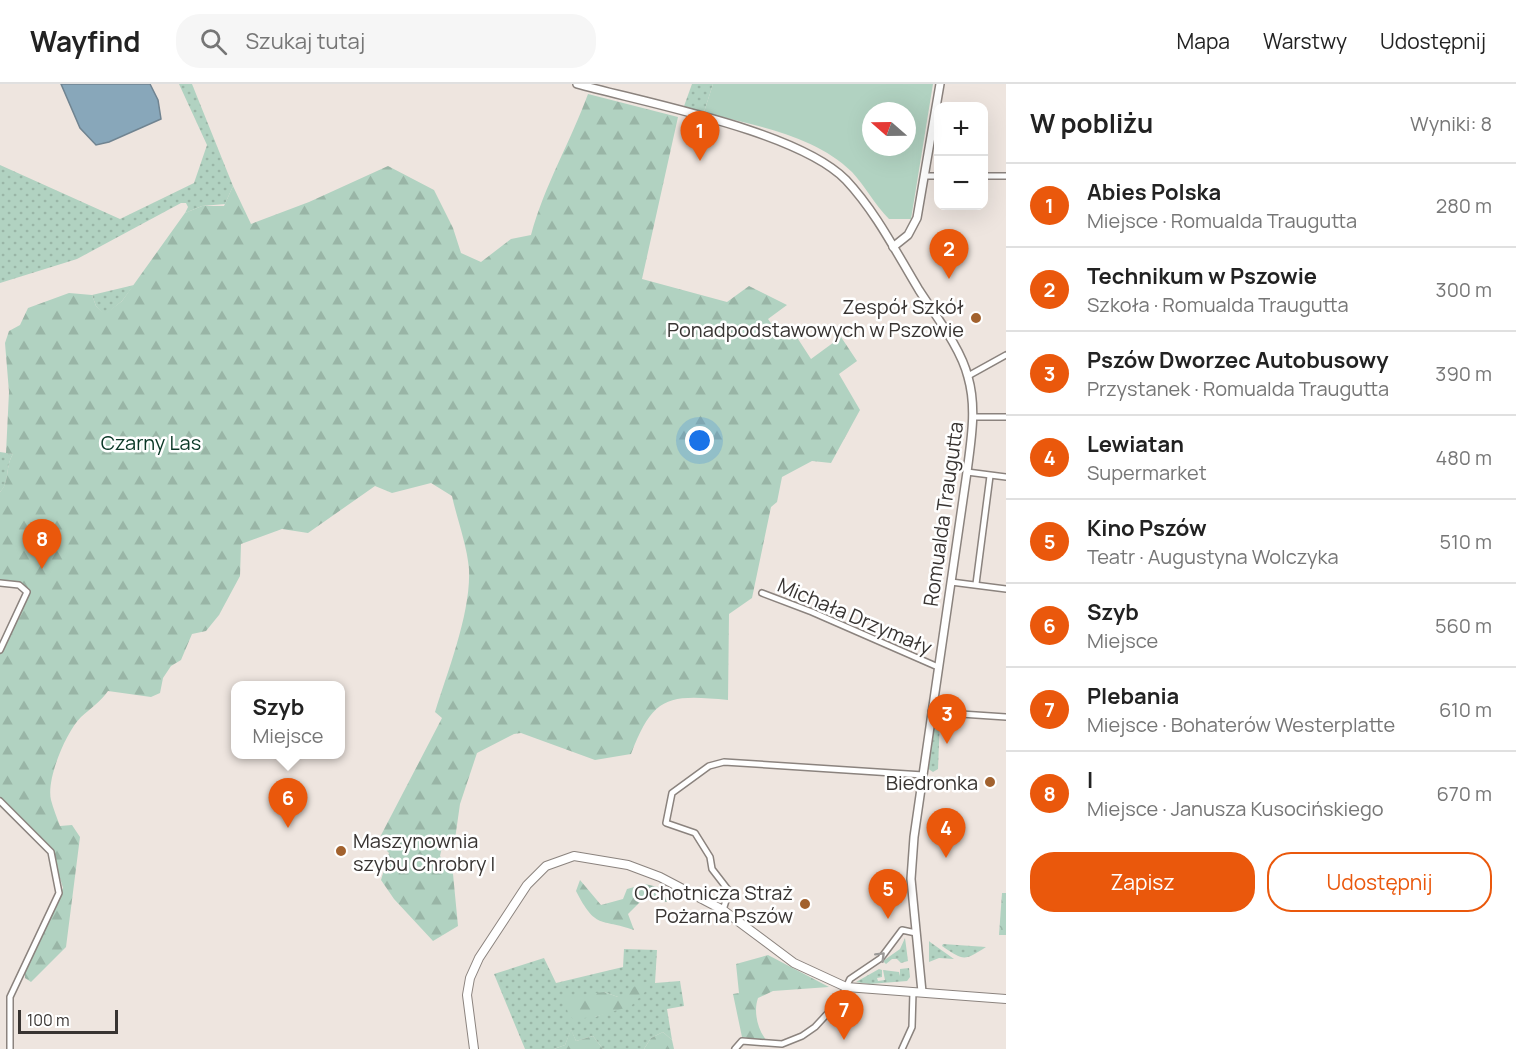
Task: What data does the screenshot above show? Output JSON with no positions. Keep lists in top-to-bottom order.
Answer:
{
  "streets": {
    "street": ["Romualda Traugutta", "Michała Drzymały"]
  },
  "crossings": [
    ["Romualda Traugutta", "Michała Drzymały"]
  ],
  "parks": ["Czarny Las"],
  "places": [
    "Zespół Szkół Ponadpodstawowych w Pszowie",
    "Biedronka",
    "Maszynownia szybu Chrobry I",
    "Ochotnicza Straż Pożarna Pszów"
  ],
  "scale_bar": "100 m",
  "north": "left",
  "page": {
    "header": "Wayfind",
    "search": "Szukaj tutaj",
    "nav": ["Mapa", "Warstwy", "Udostępnij"],
    "heading": ["W pobliżu", "Wyniki: 8"],
    "map_buttons": ["+", "−"],
    "pins": [
      "1",
      "2",
      "8",
      "3",
      "6",
      "4",
      "5",
      "7"
    ],
    "list": [
      {
        "mark": "1",
        "name": "Abies Polska",
        "note": "Miejsce · Romualda Traugutta",
        "value": "280 m"
      },
      {
        "mark": "2",
        "name": "Technikum w Pszowie",
        "note": "Szkoła · Romualda Traugutta",
        "value": "300 m"
      },
      {
        "mark": "3",
        "name": "Pszów Dworzec Autobusowy",
        "note": "Przystanek · Romualda Traugutta",
        "value": "390 m"
      },
      {
        "mark": "4",
        "name": "Lewiatan",
        "note": "Supermarket",
        "value": "480 m"
      },
      {
        "mark": "5",
        "name": "Kino Pszów",
        "note": "Teatr · Augustyna Wolczyka",
        "value": "510 m"
      },
      {
        "mark": "6",
        "name": "Szyb",
        "note": "Miejsce",
        "value": "560 m"
      },
      {
        "mark": "7",
        "name": "Plebania",
        "note": "Miejsce · Bohaterów Westerplatte",
        "value": "610 m"
      },
      {
        "mark": "8",
        "name": "I",
        "note": "Miejsce · Janusza Kusocińskiego",
        "value": "670 m"
      }
    ],
    "popup": ["Szyb", "Miejsce"],
    "buttons": ["Zapisz", "Udostępnij"],
    "scale": "100 m"
  }
}
